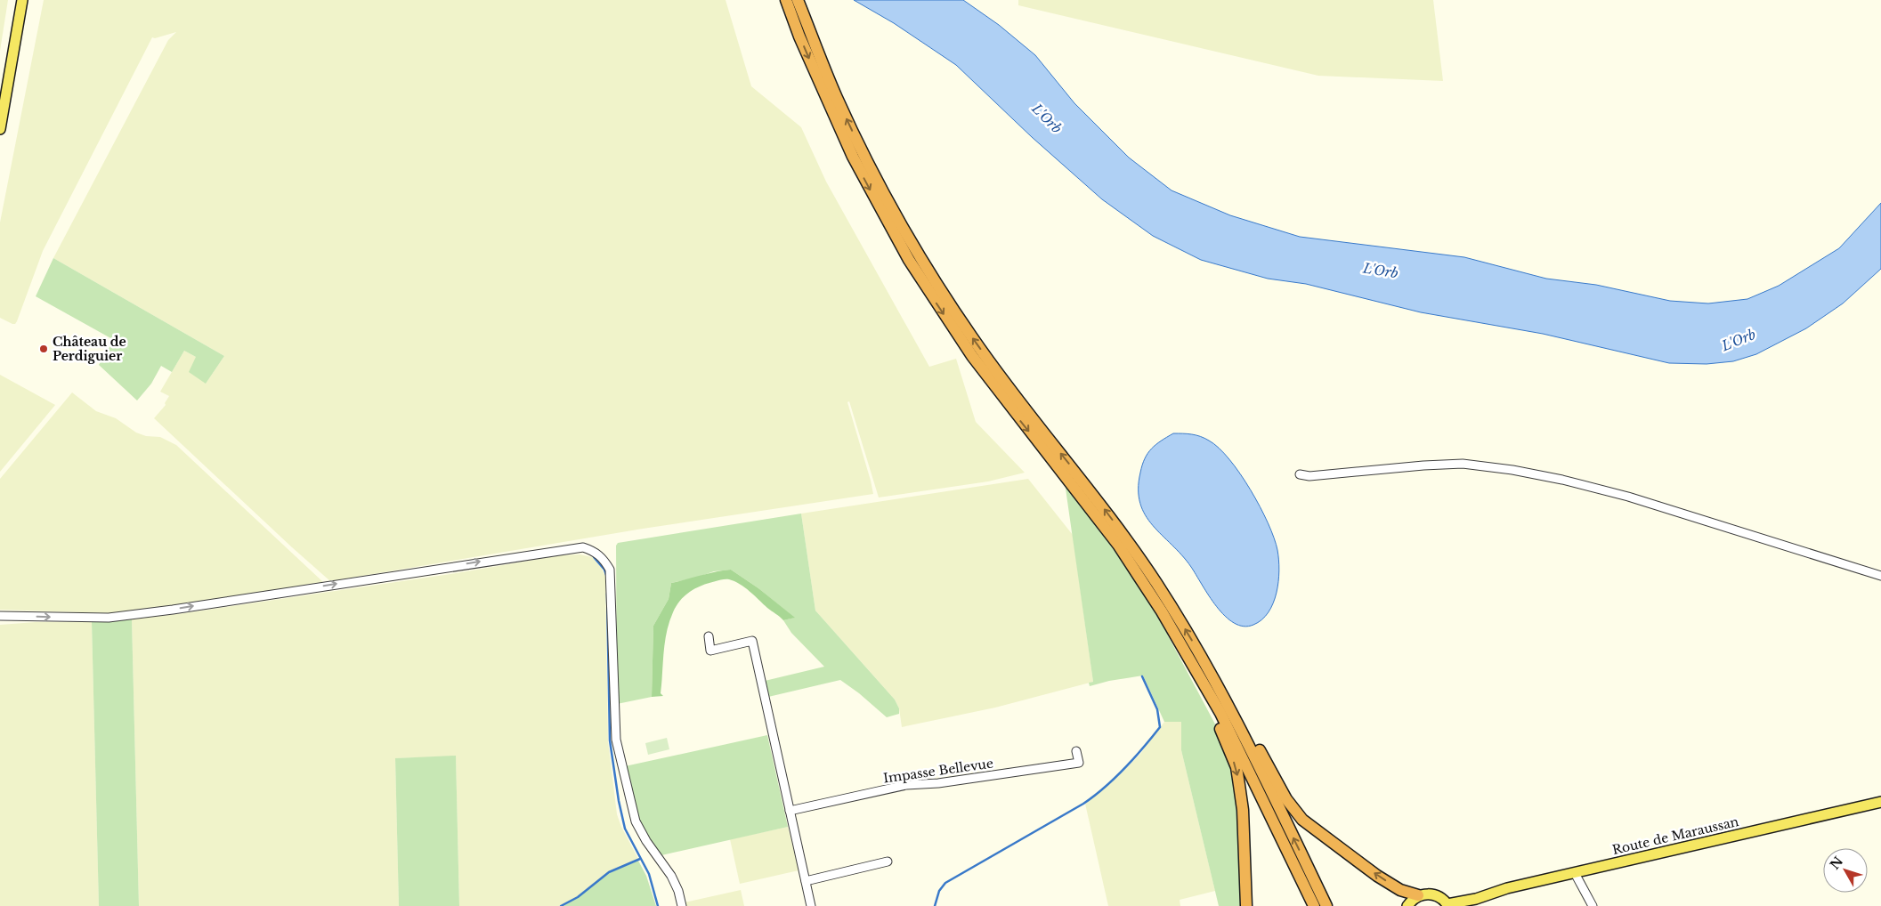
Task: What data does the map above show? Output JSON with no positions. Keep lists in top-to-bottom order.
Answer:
{
  "streets": {
    "main road": ["Route de Maraussan"],
    "street": ["Impasse Bellevue"]
  },
  "water": ["L'Orb"],
  "places": ["Château de Perdiguier"],
  "north": "top left"
}
